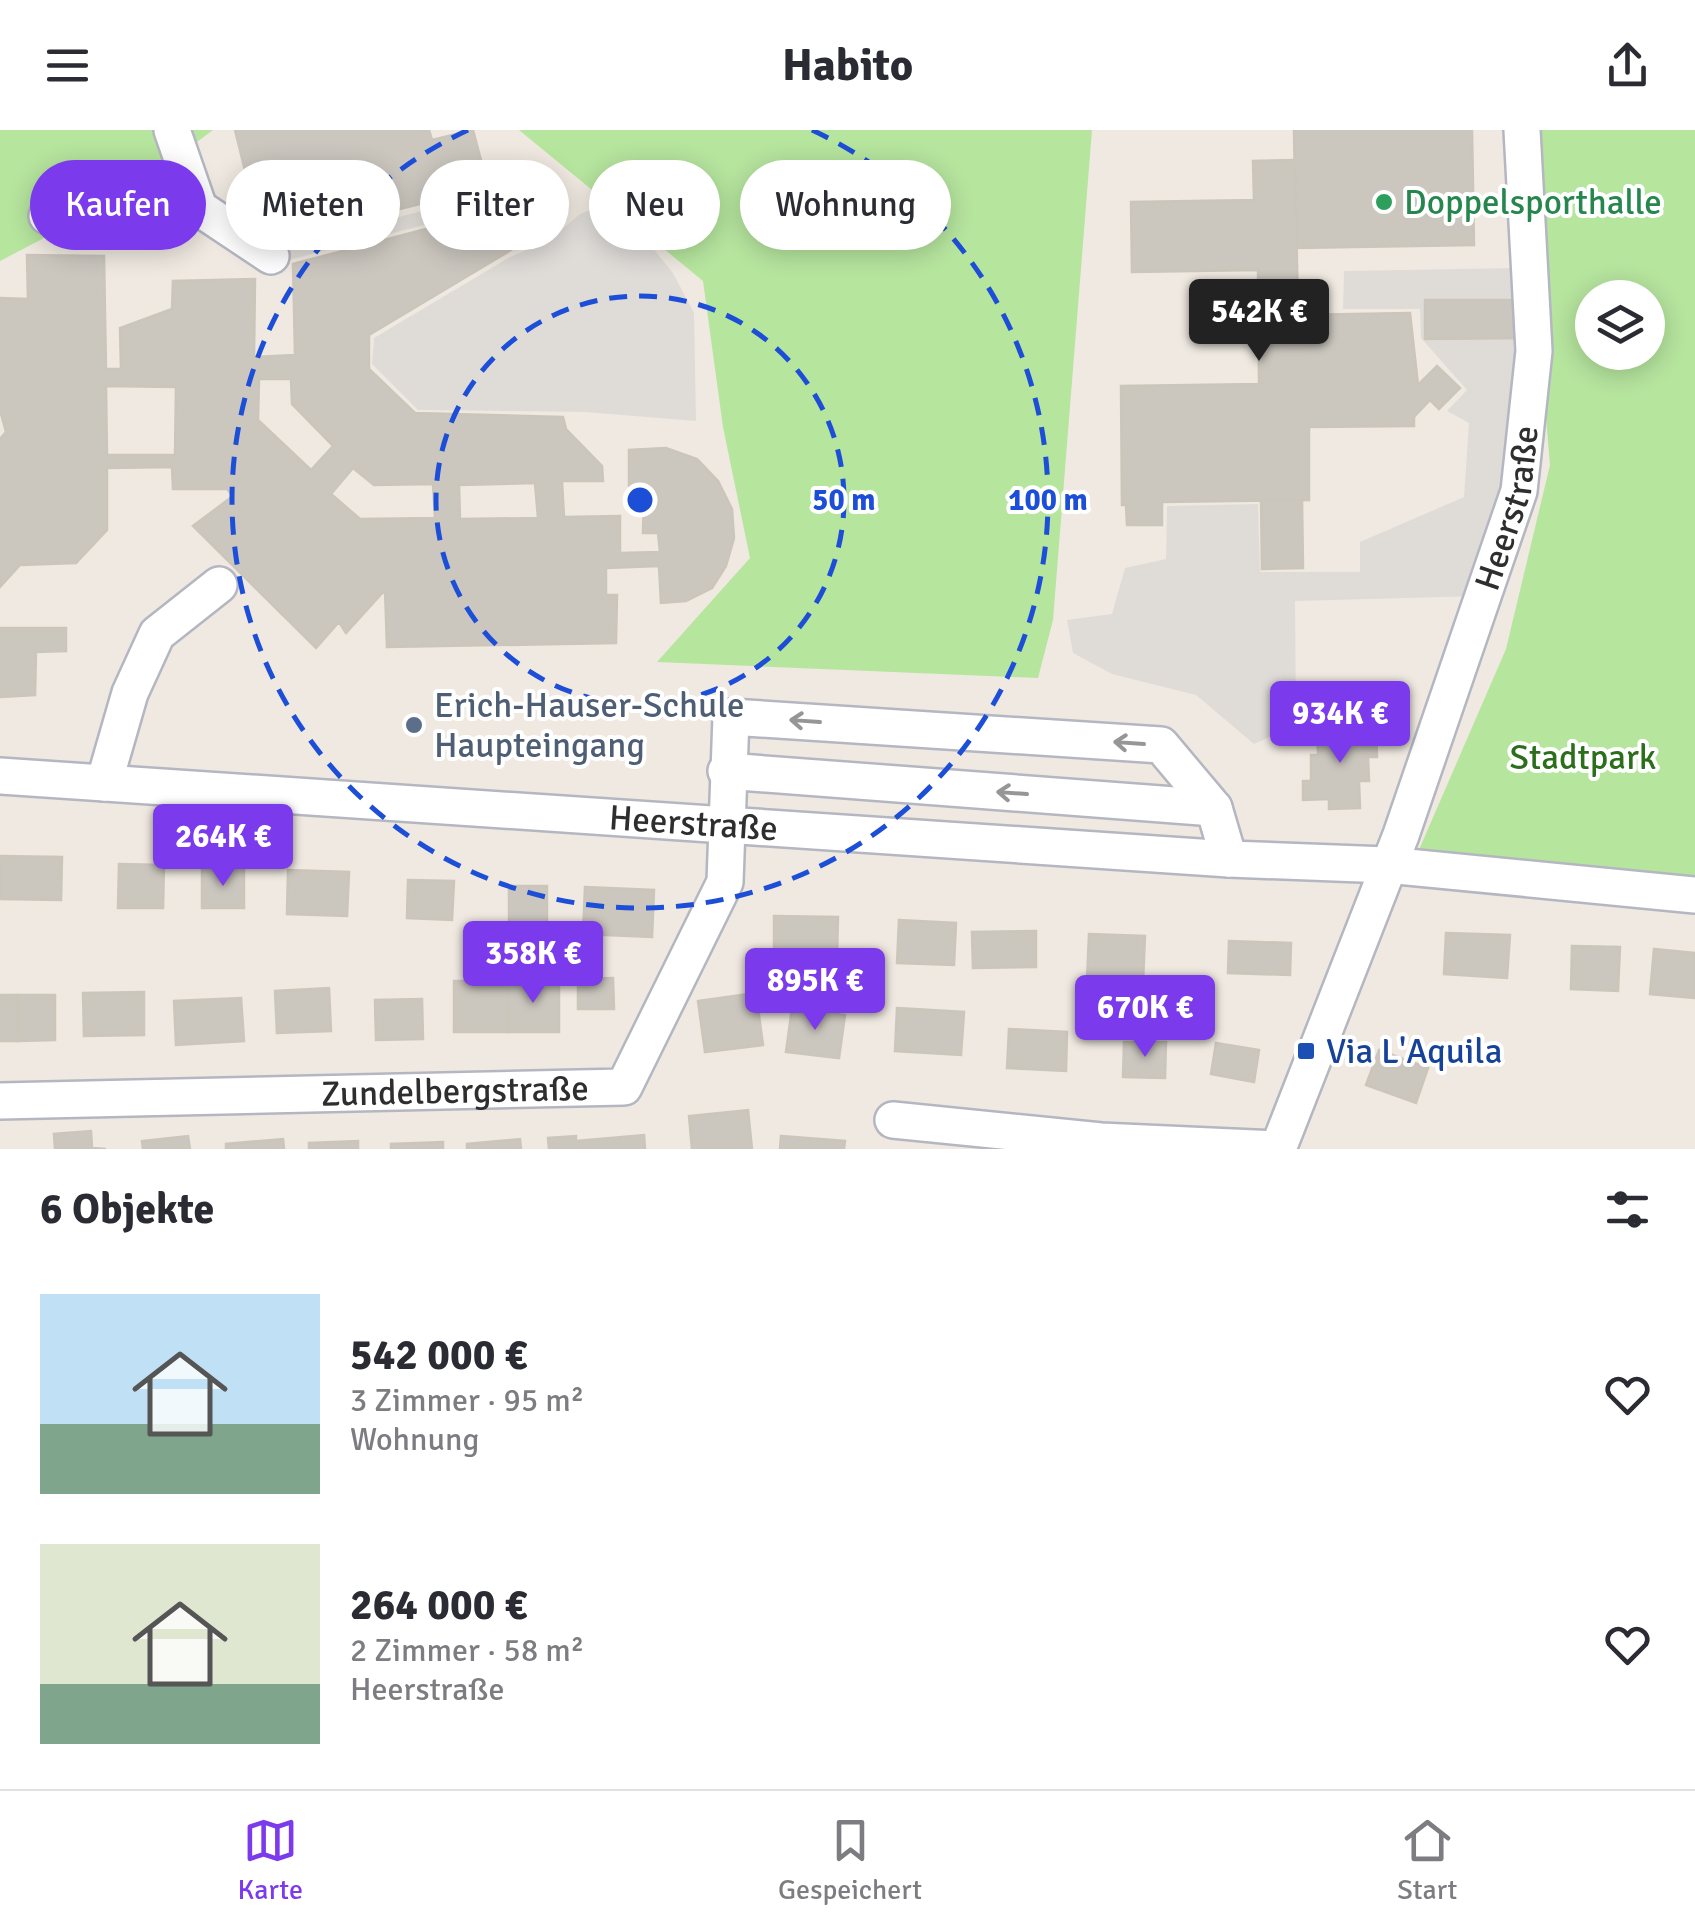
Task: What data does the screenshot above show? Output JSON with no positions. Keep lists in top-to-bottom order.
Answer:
{
  "streets": {
    "street": ["Heerstraße", "Zundelbergstraße"]
  },
  "crossings": [
    ["Heerstraße", "Zundelbergstraße"]
  ],
  "parks": ["Stadtpark"],
  "places": {
    "other": ["Doppelsporthalle", "Erich-Hauser-Schule Haupteingang"],
    "transit": ["Via L'Aquila"]
  },
  "page": {
    "header": "Habito",
    "chip": [
      "Kaufen",
      "Mieten",
      "Filter",
      "Neu",
      "Wohnung"
    ],
    "price": [
      "542K €",
      "934K €",
      "264K €",
      "358K €",
      "895K €",
      "670K €"
    ],
    "heading": "6 Objekte",
    "list": [
      {
        "name": "542 000 €",
        "note": "3 Zimmer · 95 m² · Wohnung"
      },
      {
        "name": "264 000 €",
        "note": "2 Zimmer · 58 m² · Heerstraße"
      }
    ],
    "tabs": ["Karte", "Gespeichert", "Start"]
  },
  "rings": ["50 m", "100 m"]
}
